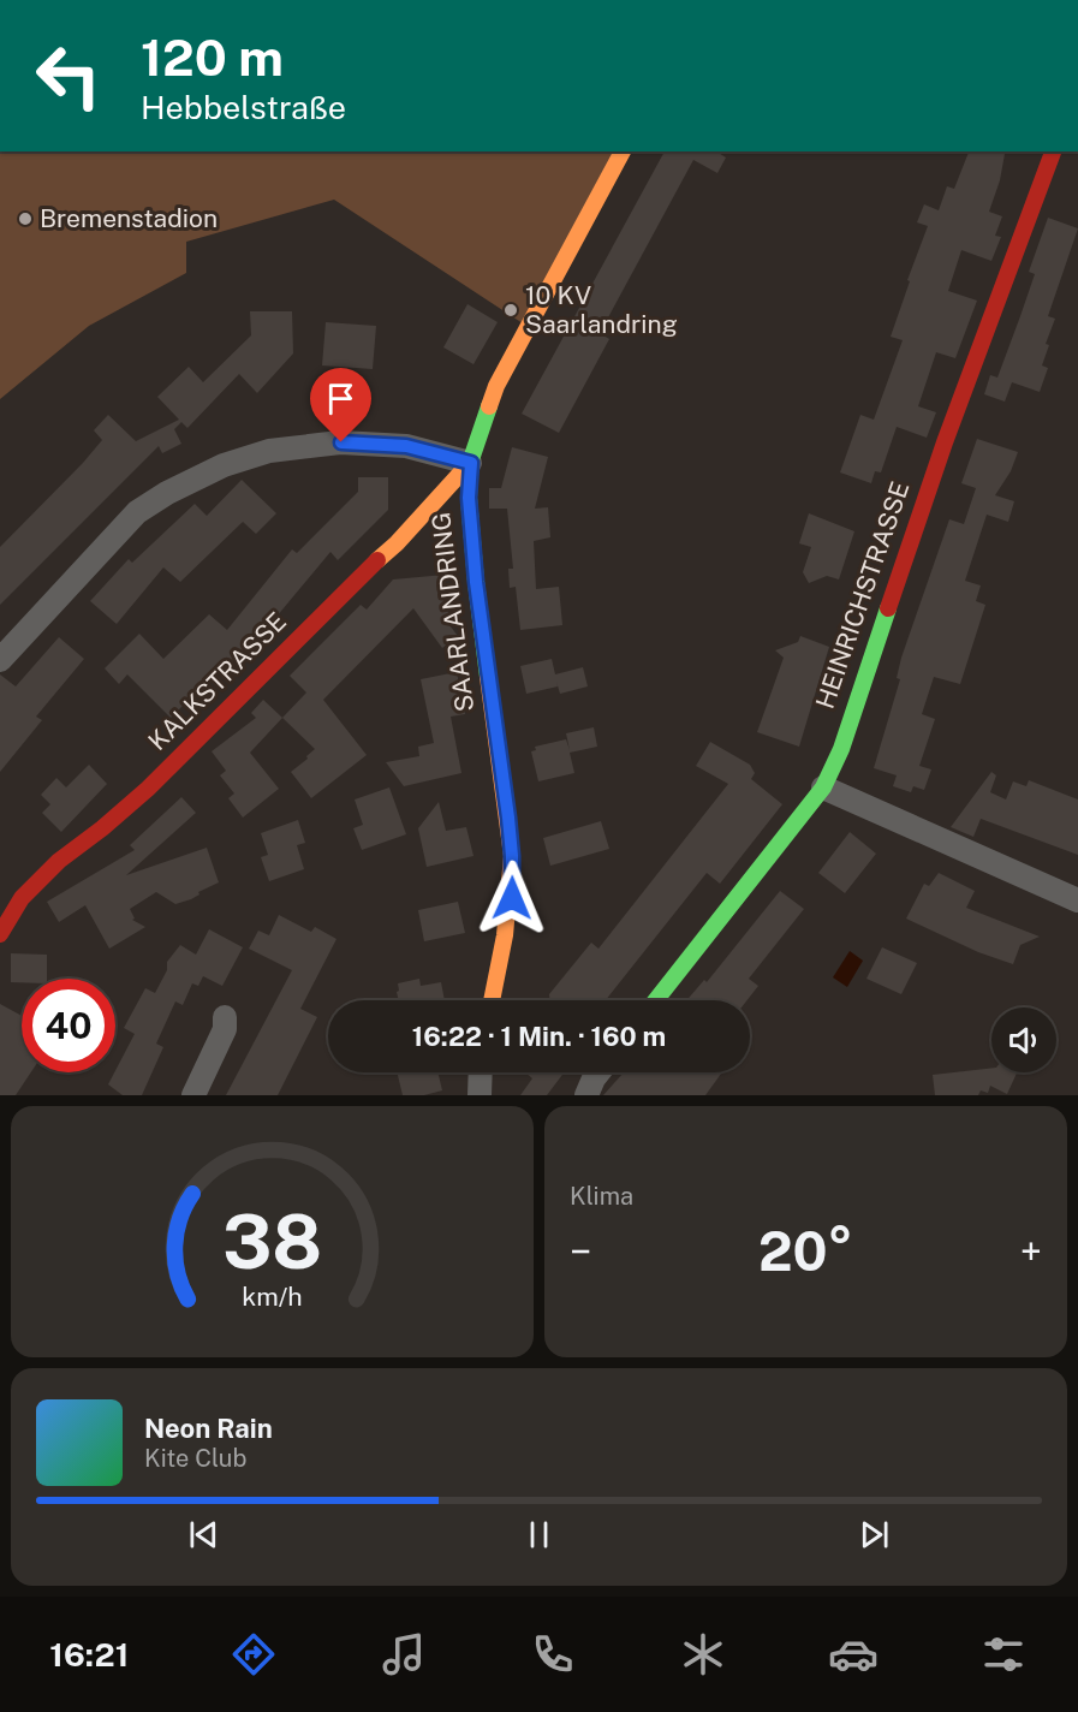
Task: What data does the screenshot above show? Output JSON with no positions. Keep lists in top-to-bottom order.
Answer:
{
  "streets": {
    "street": ["HEINRICHSTRASSE", "SAARLANDRING", "KALKSTRASSE"]
  },
  "crossings": [
    ["SAARLANDRING", "KALKSTRASSE"]
  ],
  "places": ["Bremenstadion", "10 KV Saarlandring"],
  "page": {
    "turn": ["120 m", "Hebbelstraße"],
    "limit": "40",
    "trip": "16:22 · 1 Min. · 160 m",
    "tile": "Klima",
    "heat": ["−", "20°", "+"],
    "song": ["Neon Rain", "Kite Club"],
    "tabs": "16:21",
    "gauge": ["38", "km/h"]
  }
}
